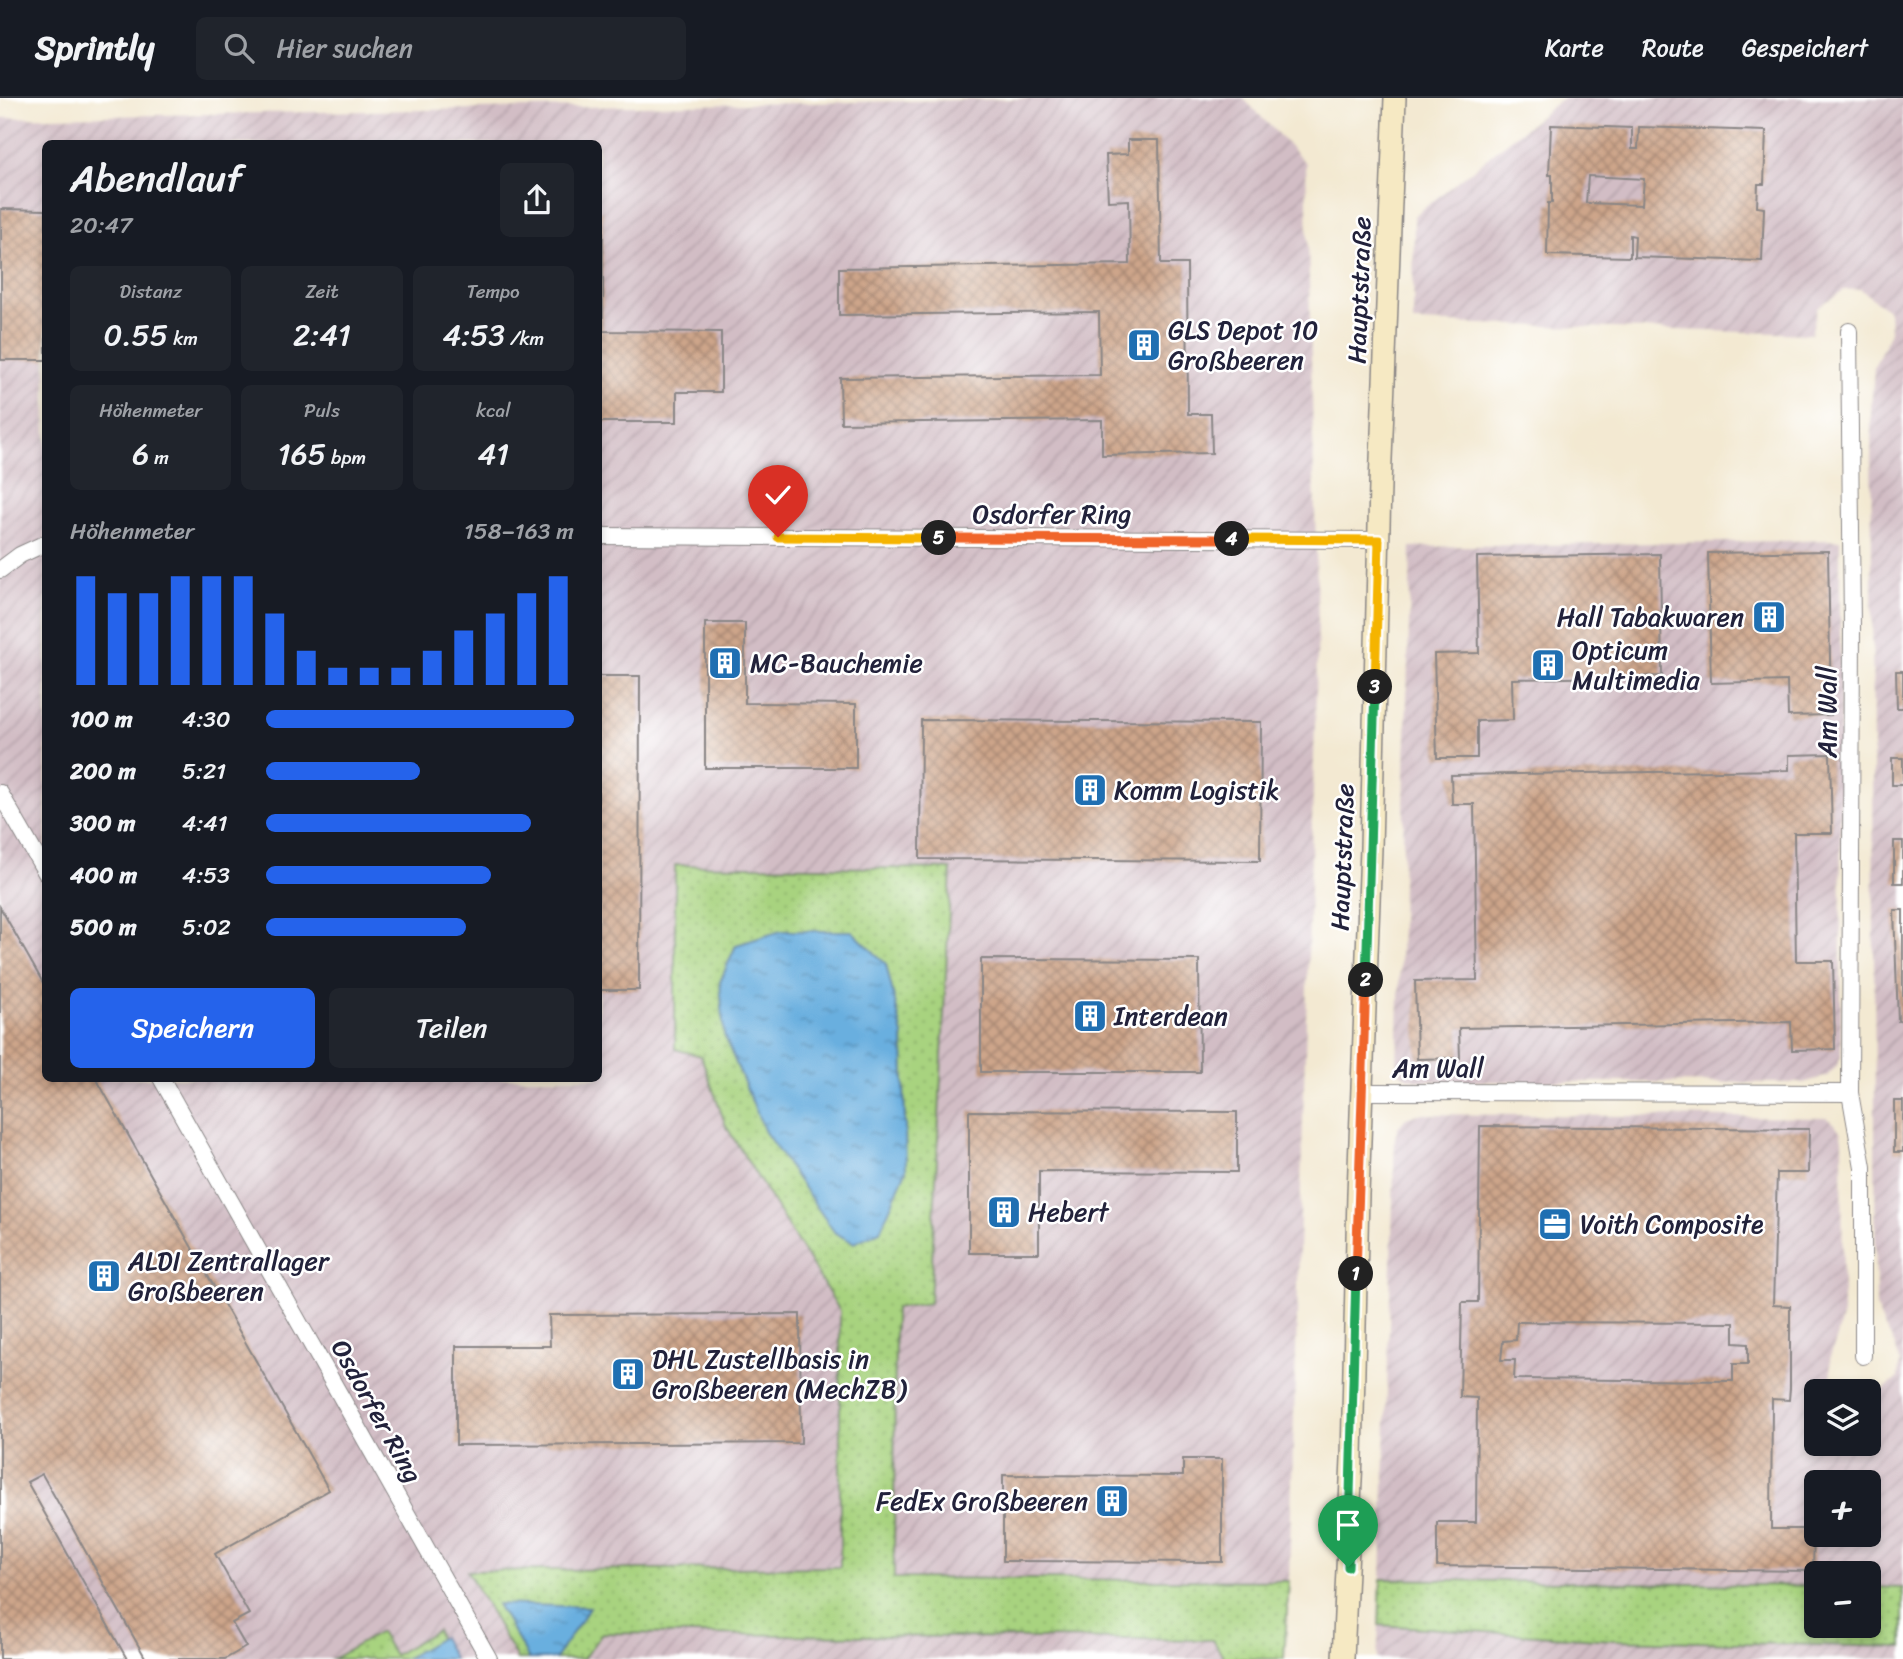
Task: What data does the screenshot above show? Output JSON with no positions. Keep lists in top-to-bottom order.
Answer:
{
  "streets": {
    "street": ["Hauptstraße", "Osdorfer Ring", "Am Wall"]
  },
  "crossings": [
    ["Hauptstraße", "Osdorfer Ring"],
    ["Hauptstraße", "Am Wall"]
  ],
  "places": {
    "building": [
      "GLS Depot 10 Großbeeren",
      "Hall Tabakwaren",
      "MC-Bauchemie",
      "Opticum Multimedia",
      "Komm Logistik",
      "Interdean",
      "Hebert",
      "ALDI Zentrallager Großbeeren",
      "DHL Zustellbasis in Großbeeren (MechZB)",
      "FedEx Großbeeren"
    ],
    "office": ["Voith Composite"]
  },
  "page": {
    "header": "Sprintly",
    "search": "Hier suchen",
    "nav": ["Karte", "Route", "Gespeichert"],
    "heading": ["Abendlauf", "20:47"],
    "stats": [
      ["Distanz", "0.55 km"],
      ["Zeit", "2:41"],
      ["Tempo", "4:53 /km"],
      ["Höhenmeter", "6 m"],
      ["Puls", "165 bpm"],
      ["kcal", "41"]
    ],
    "chart": ["Höhenmeter", "158–163 m"],
    "pins": [
      "5",
      "4",
      "3",
      "2",
      "1"
    ],
    "list": [
      {
        "name": "100 m",
        "note": "4:30"
      },
      {
        "name": "200 m",
        "note": "5:21"
      },
      {
        "name": "300 m",
        "note": "4:41"
      },
      {
        "name": "400 m",
        "note": "4:53"
      },
      {
        "name": "500 m",
        "note": "5:02"
      }
    ],
    "buttons": ["Speichern", "Teilen"],
    "map_buttons": ["+", "−"]
  }
}
